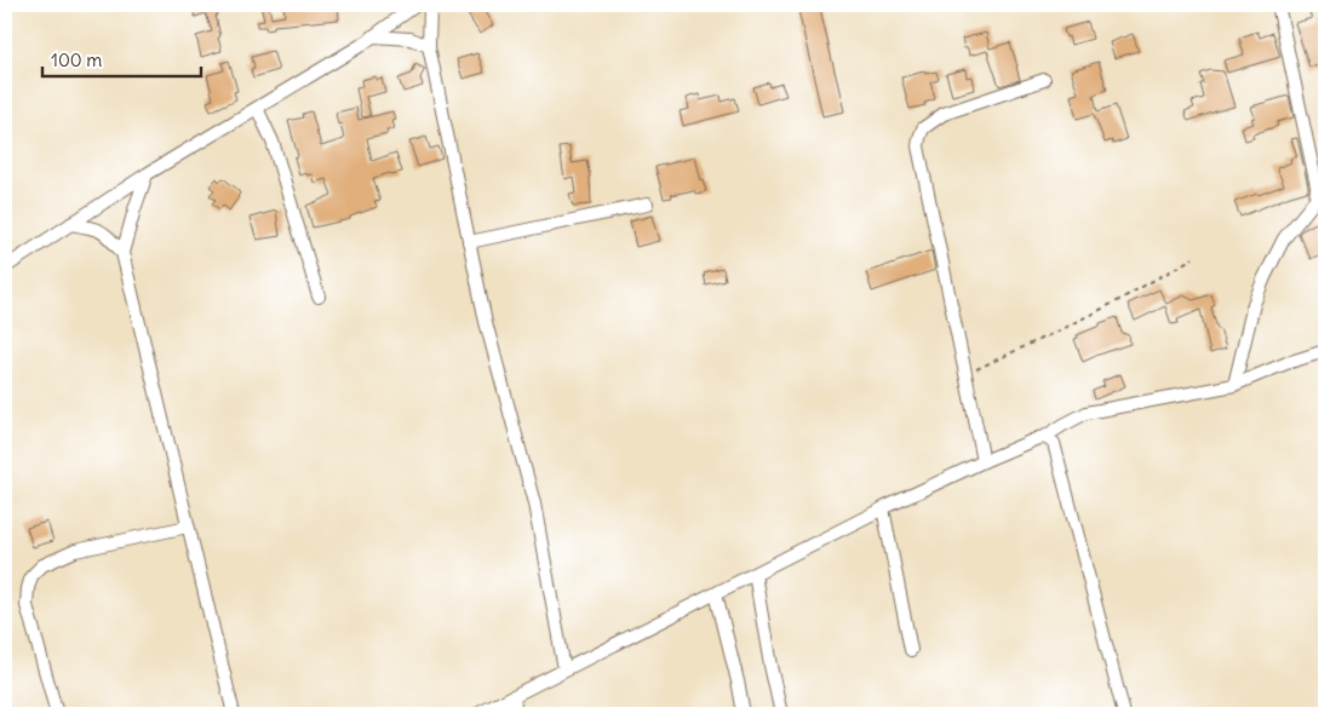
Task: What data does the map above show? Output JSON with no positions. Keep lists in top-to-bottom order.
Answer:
{
  "scale_bar": "100 m"
}
